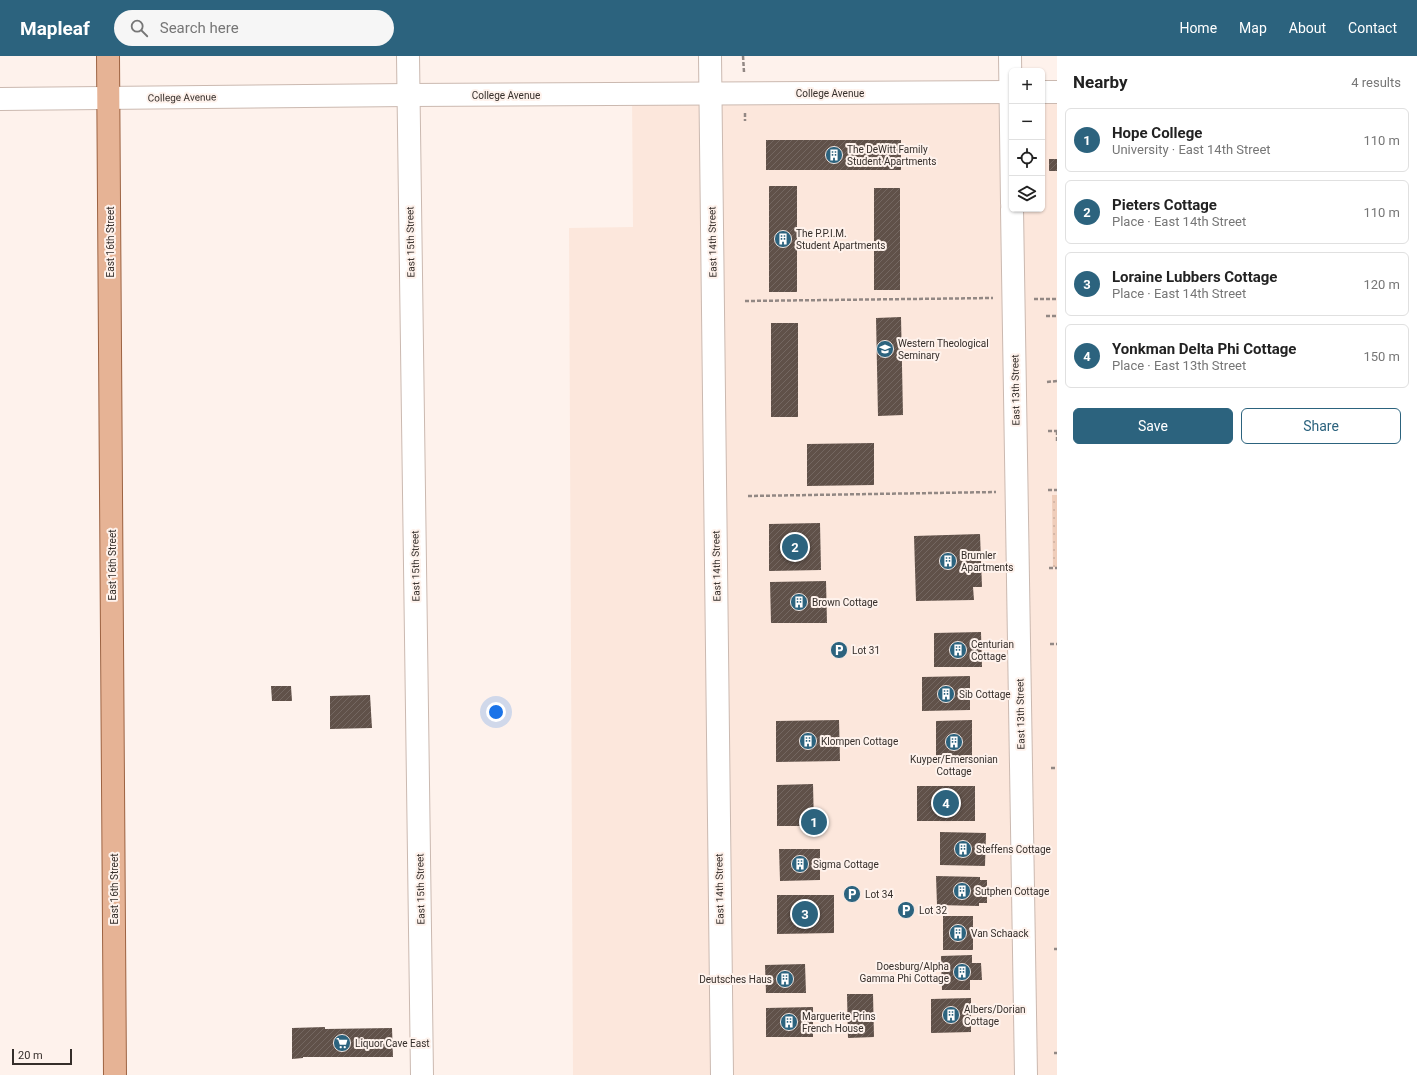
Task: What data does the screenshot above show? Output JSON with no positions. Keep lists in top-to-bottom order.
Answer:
{
  "streets": {
    "main road": ["East 16th Street"],
    "street": [
      "College Avenue",
      "East 15th Street",
      "East 14th Street",
      "East 13th Street"
    ]
  },
  "crossings": [
    ["College Avenue", "East 16th Street"],
    ["College Avenue", "East 15th Street"],
    ["College Avenue", "East 14th Street"]
  ],
  "places": {
    "building": [
      "The DeWitt Family Student Apartments",
      "The P.P.I.M. Student Apartments",
      "Brumler Apartments",
      "Brown Cottage",
      "Centurian Cottage",
      "Sib Cottage",
      "Klompen Cottage",
      "Kuyper/Emersonian Cottage",
      "Steffens Cottage",
      "Sigma Cottage",
      "Sutphen Cottage",
      "Van Schaack",
      "Doesburg/Alpha Gamma Phi Cottage",
      "Deutsches Haus",
      "Albers/Dorian Cottage",
      "Marguerite Prins French House"
    ],
    "school or university": ["Western Theological Seminary"],
    "parking": ["Lot 31", "Lot 34", "Lot 32"],
    "supermarket": ["Liquor Cave East"]
  },
  "scale_bar": "20 m",
  "page": {
    "header": "Mapleaf",
    "search": "Search here",
    "nav": [
      "Home",
      "Map",
      "About",
      "Contact"
    ],
    "heading": ["Nearby", "4 results"],
    "map_buttons": ["+", "−"],
    "list": [
      {
        "mark": "1",
        "name": "Hope College",
        "note": "University · East 14th Street",
        "value": "110 m"
      },
      {
        "mark": "2",
        "name": "Pieters Cottage",
        "note": "Place · East 14th Street",
        "value": "110 m"
      },
      {
        "mark": "3",
        "name": "Loraine Lubbers Cottage",
        "note": "Place · East 14th Street",
        "value": "120 m"
      },
      {
        "mark": "4",
        "name": "Yonkman Delta Phi Cottage",
        "note": "Place · East 13th Street",
        "value": "150 m"
      }
    ],
    "buttons": ["Save", "Share"],
    "pins": [
      "2",
      "4",
      "1",
      "3"
    ],
    "scale": "20 m"
  }
}
